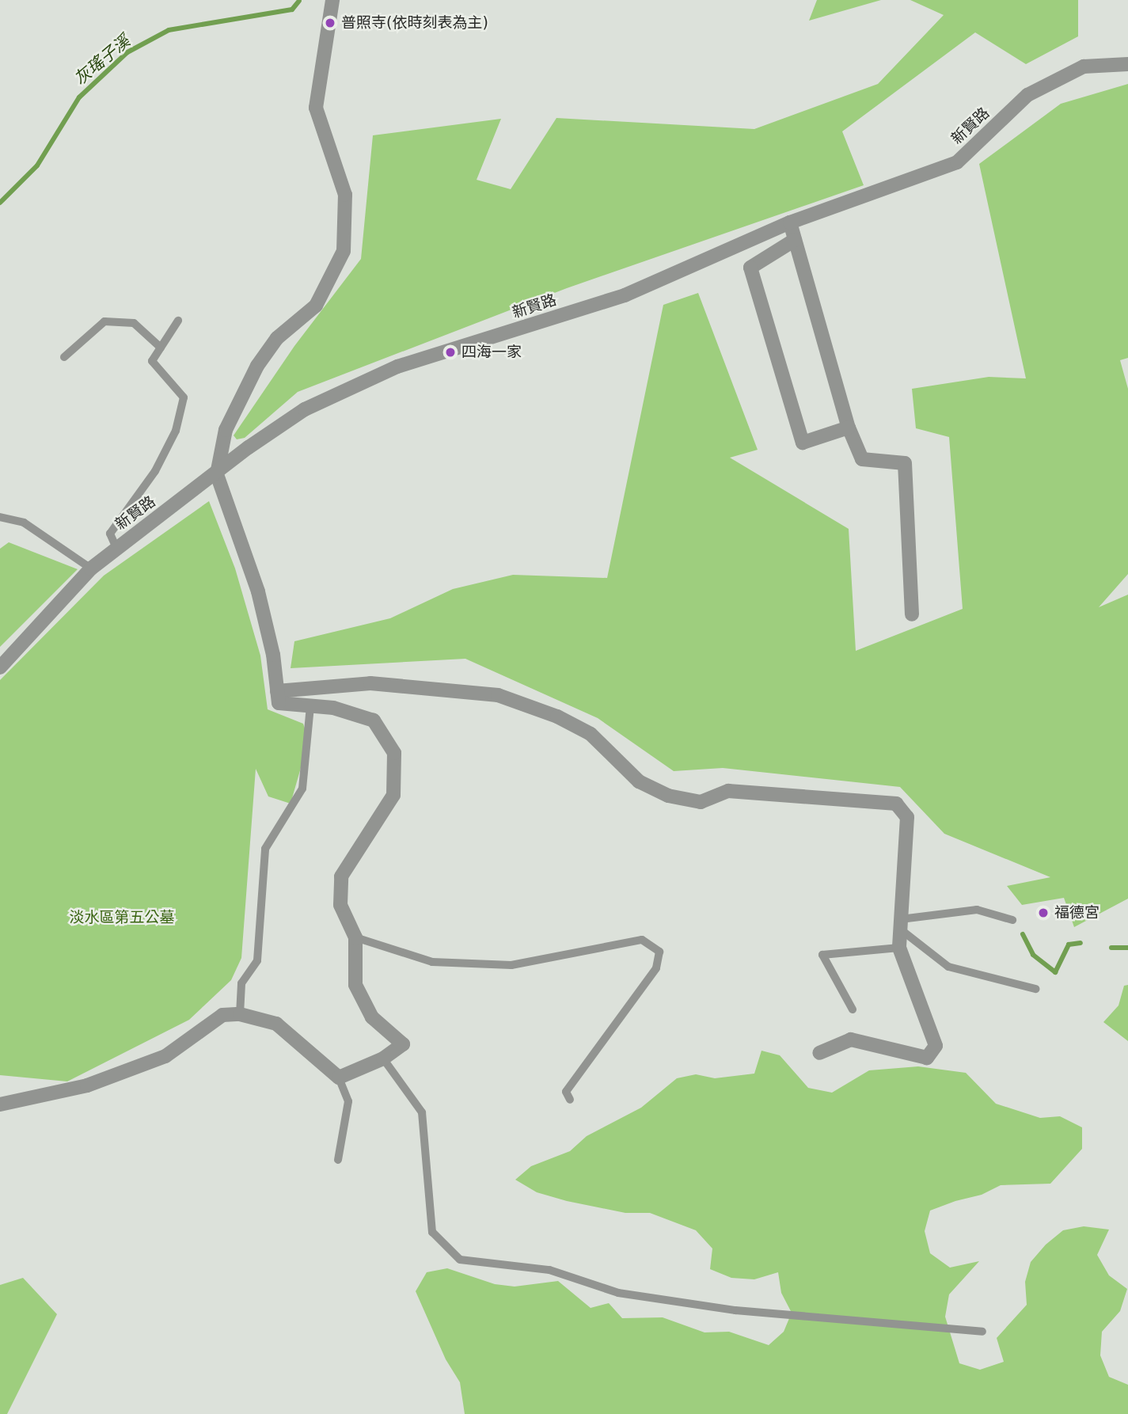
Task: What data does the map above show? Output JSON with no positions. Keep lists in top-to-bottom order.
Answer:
{
  "streets": {
    "street": ["新賢路"]
  },
  "water": ["灰瑤子溪"],
  "parks": ["淡水區第五公墓"],
  "places": ["普照寺(依時刻表為主)", "四海一家", "福德宮"]
}
